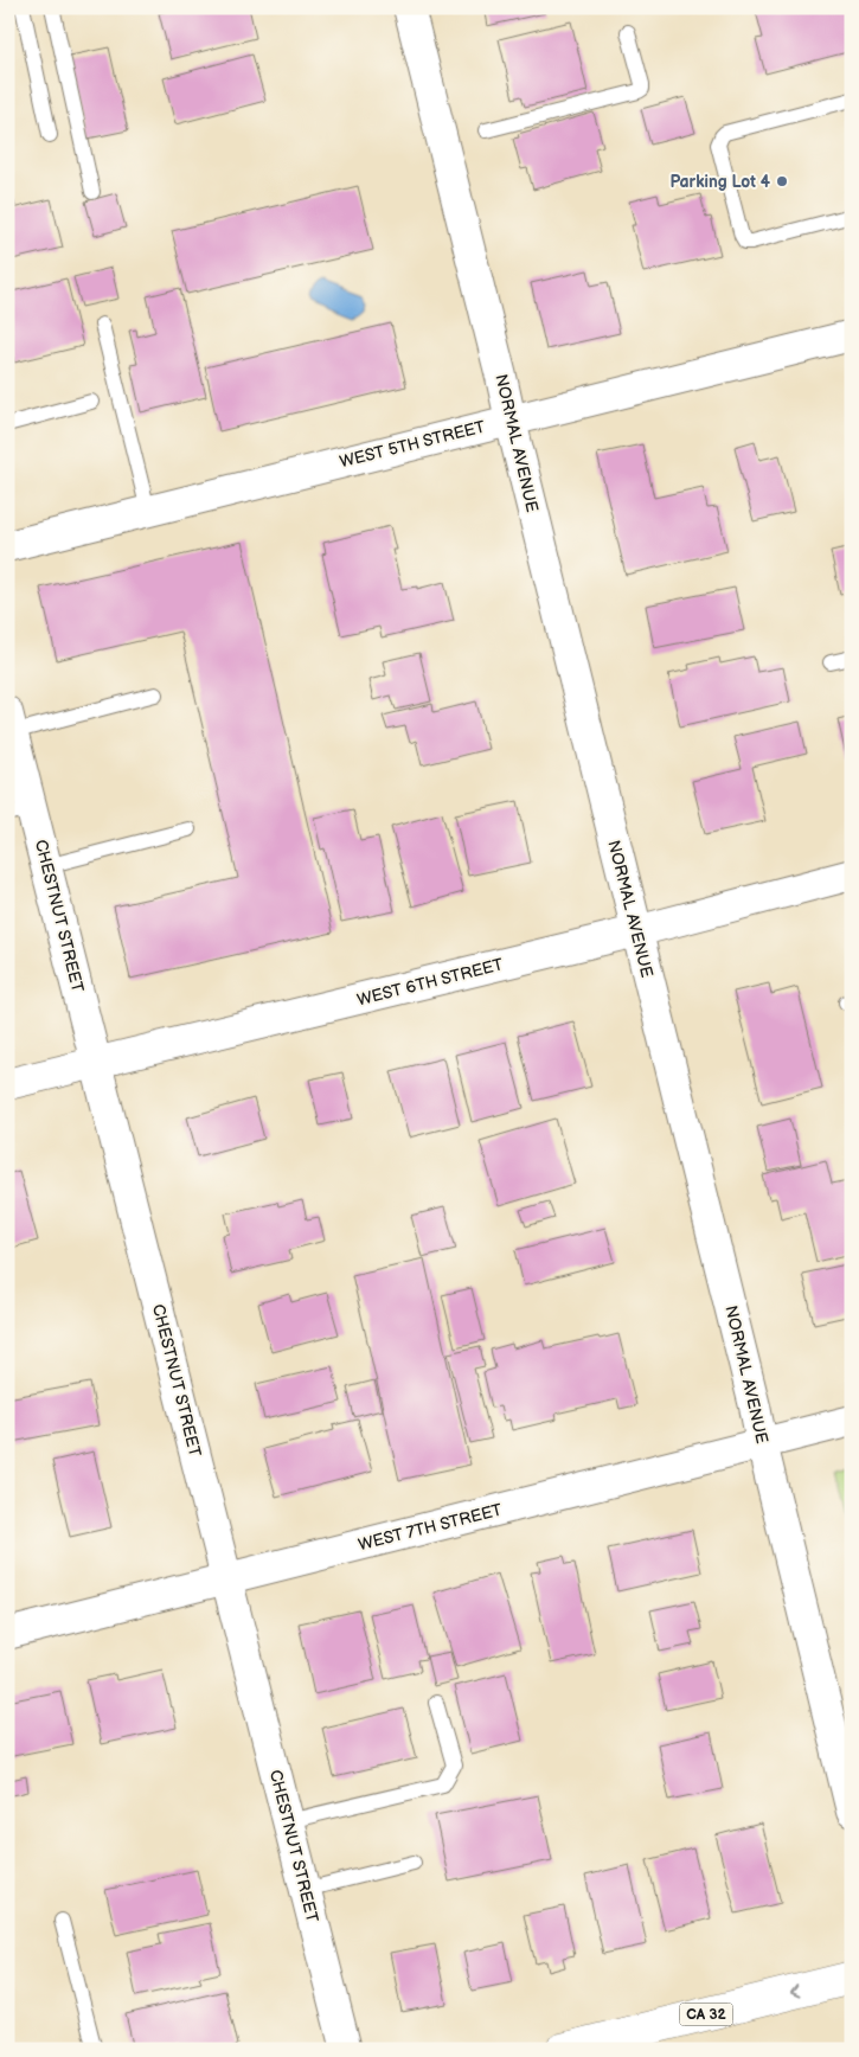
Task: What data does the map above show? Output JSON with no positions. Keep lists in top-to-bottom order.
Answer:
{
  "streets": {
    "main road": ["CA 32"],
    "street": [
      "NORMAL AVENUE",
      "WEST 5TH STREET",
      "CHESTNUT STREET",
      "WEST 6TH STREET",
      "WEST 7TH STREET"
    ]
  },
  "crossings": [
    ["NORMAL AVENUE", "WEST 5TH STREET"],
    ["NORMAL AVENUE", "WEST 6TH STREET"],
    ["NORMAL AVENUE", "WEST 7TH STREET"],
    ["CHESTNUT STREET", "WEST 6TH STREET"],
    ["CHESTNUT STREET", "WEST 7TH STREET"]
  ],
  "places": ["Parking Lot 4"]
}
